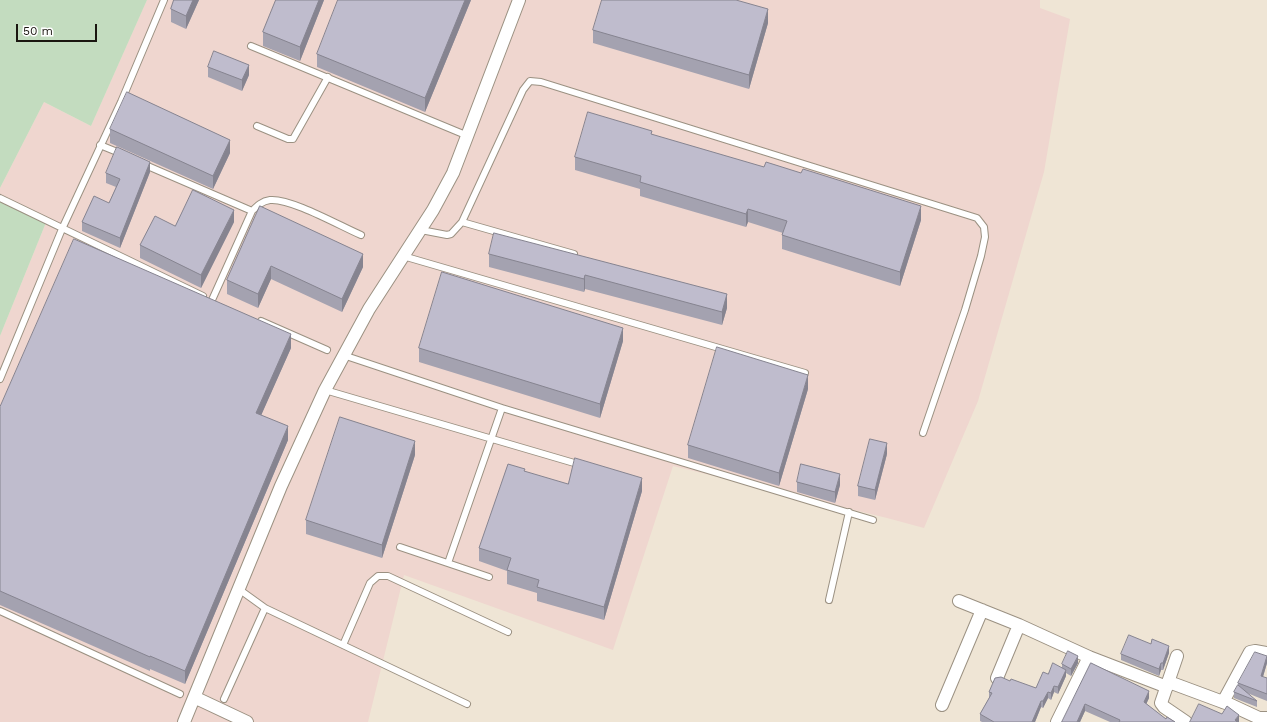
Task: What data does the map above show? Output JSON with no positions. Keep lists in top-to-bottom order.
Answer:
{
  "scale_bar": "50 m"
}
